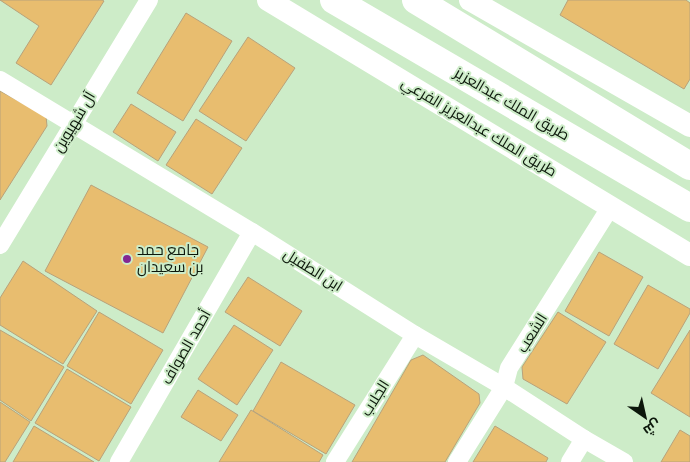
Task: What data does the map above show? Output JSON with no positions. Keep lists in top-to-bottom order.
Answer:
{
  "streets": {
    "main road": ["طريق الملك عبدالعزيز"],
    "street": [
      "آل شهيوين",
      "طريق الملك عبدالعزيز الفرعي",
      "ابن الطفيل",
      "الشعب",
      "أحمد الصواف",
      "الجلاب"
    ]
  },
  "crossings": [
    ["آل شهيوين", "ابن الطفيل"],
    ["طريق الملك عبدالعزيز الفرعي", "الشعب"],
    ["ابن الطفيل", "الشعب"],
    ["ابن الطفيل", "أحمد الصواف"],
    ["ابن الطفيل", "الجلاب"]
  ],
  "places": ["جامع حمد بن سعيدان"],
  "north": "bottom right"
}
